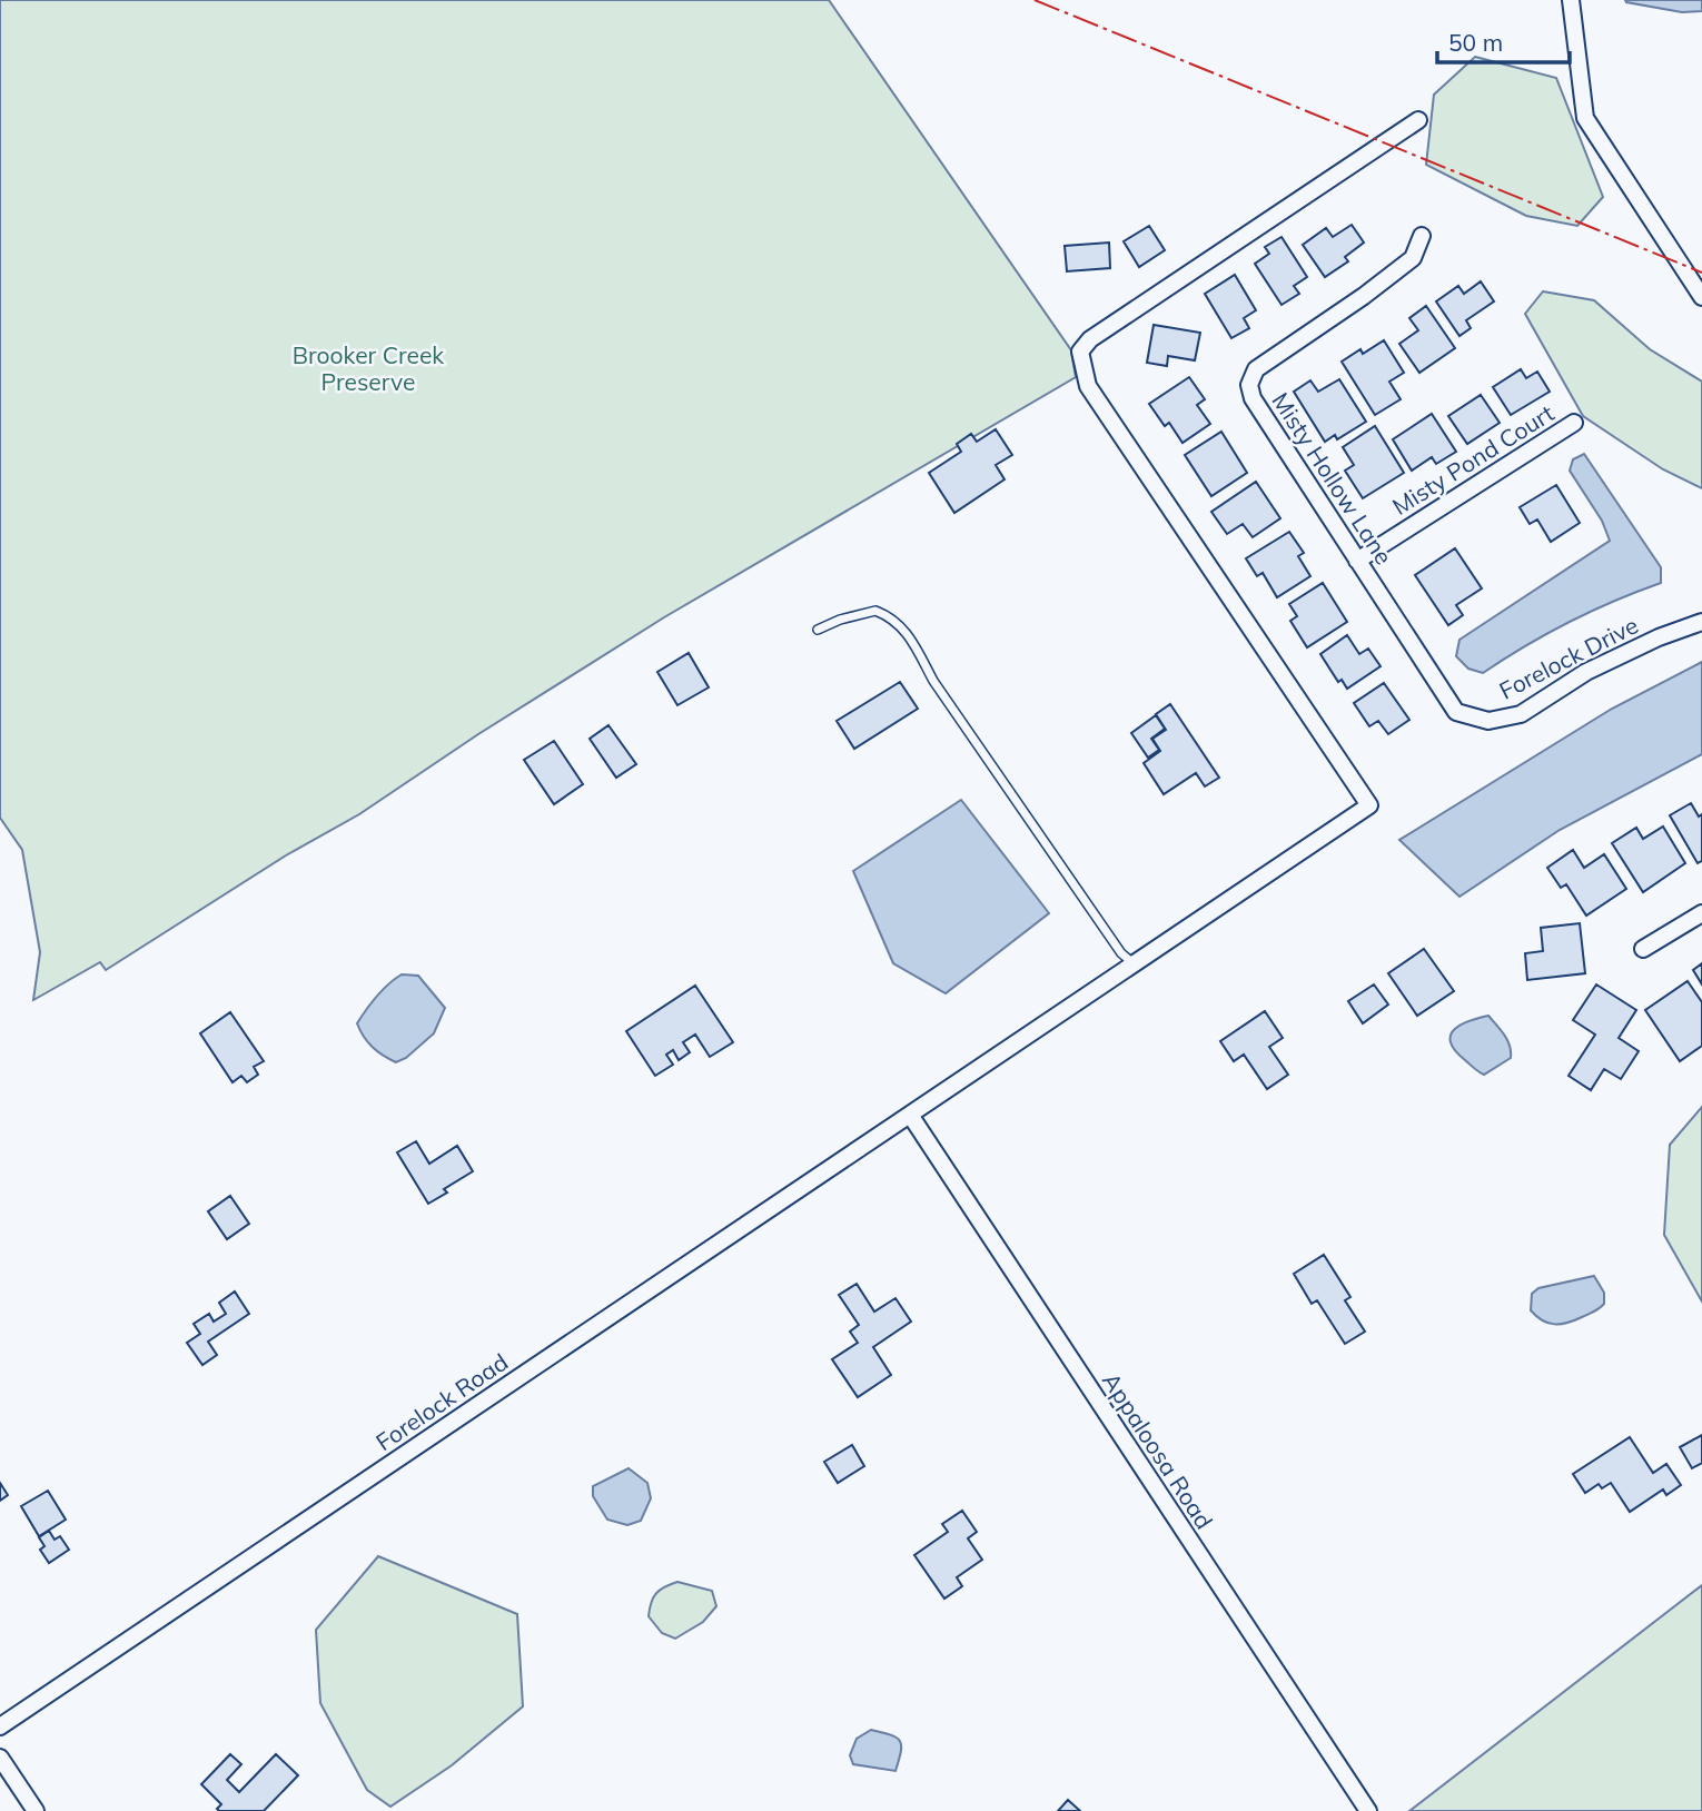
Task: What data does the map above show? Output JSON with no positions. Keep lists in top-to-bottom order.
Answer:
{
  "streets": {
    "street": [
      "Misty Pond Court",
      "Misty Hollow Lane",
      "Forelock Drive",
      "Forelock Road",
      "Appaloosa Road"
    ]
  },
  "crossings": [
    ["Misty Pond Court", "Misty Hollow Lane"],
    ["Misty Hollow Lane", "Forelock Drive"],
    ["Forelock Road", "Appaloosa Road"]
  ],
  "parks": ["Brooker Creek Preserve"],
  "scale_bar": "50 m"
}
